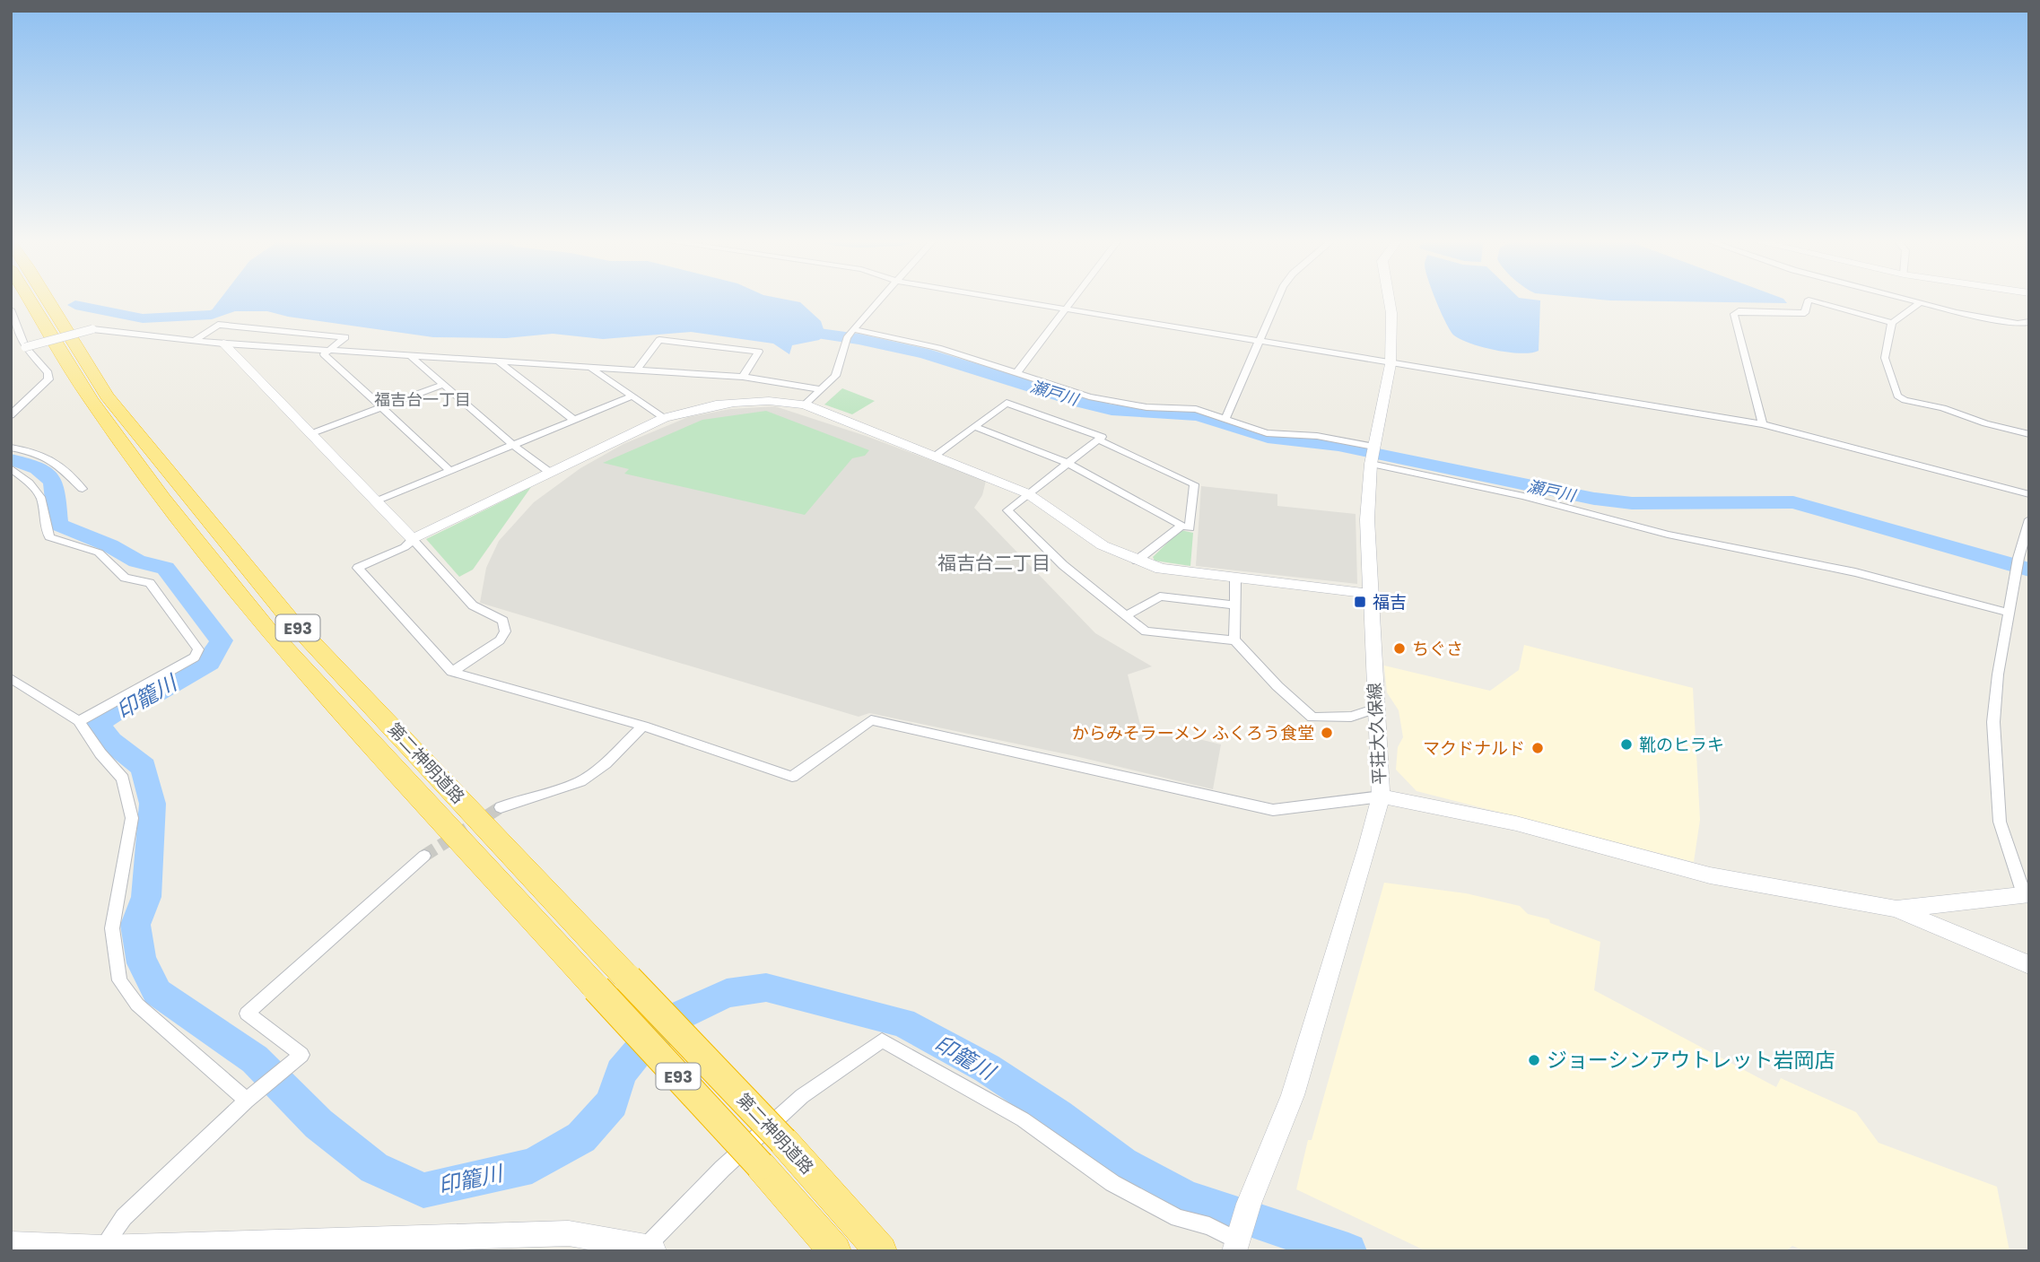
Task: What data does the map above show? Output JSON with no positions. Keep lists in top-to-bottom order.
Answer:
{
  "streets": {
    "highway": ["E93", "第二神明道路"],
    "street": ["平荘大久保線"]
  },
  "districts": ["福吉台一丁目", "福吉台二丁目"],
  "water": ["瀬戸川", "印籠川"],
  "places": {
    "transit": ["福吉"],
    "other": [
      "ちぐさ",
      "からみそラーメン ふくろう食堂",
      "靴のヒラキ",
      "マクドナルド",
      "ジョーシンアウトレット岩岡店"
    ]
  }
}
